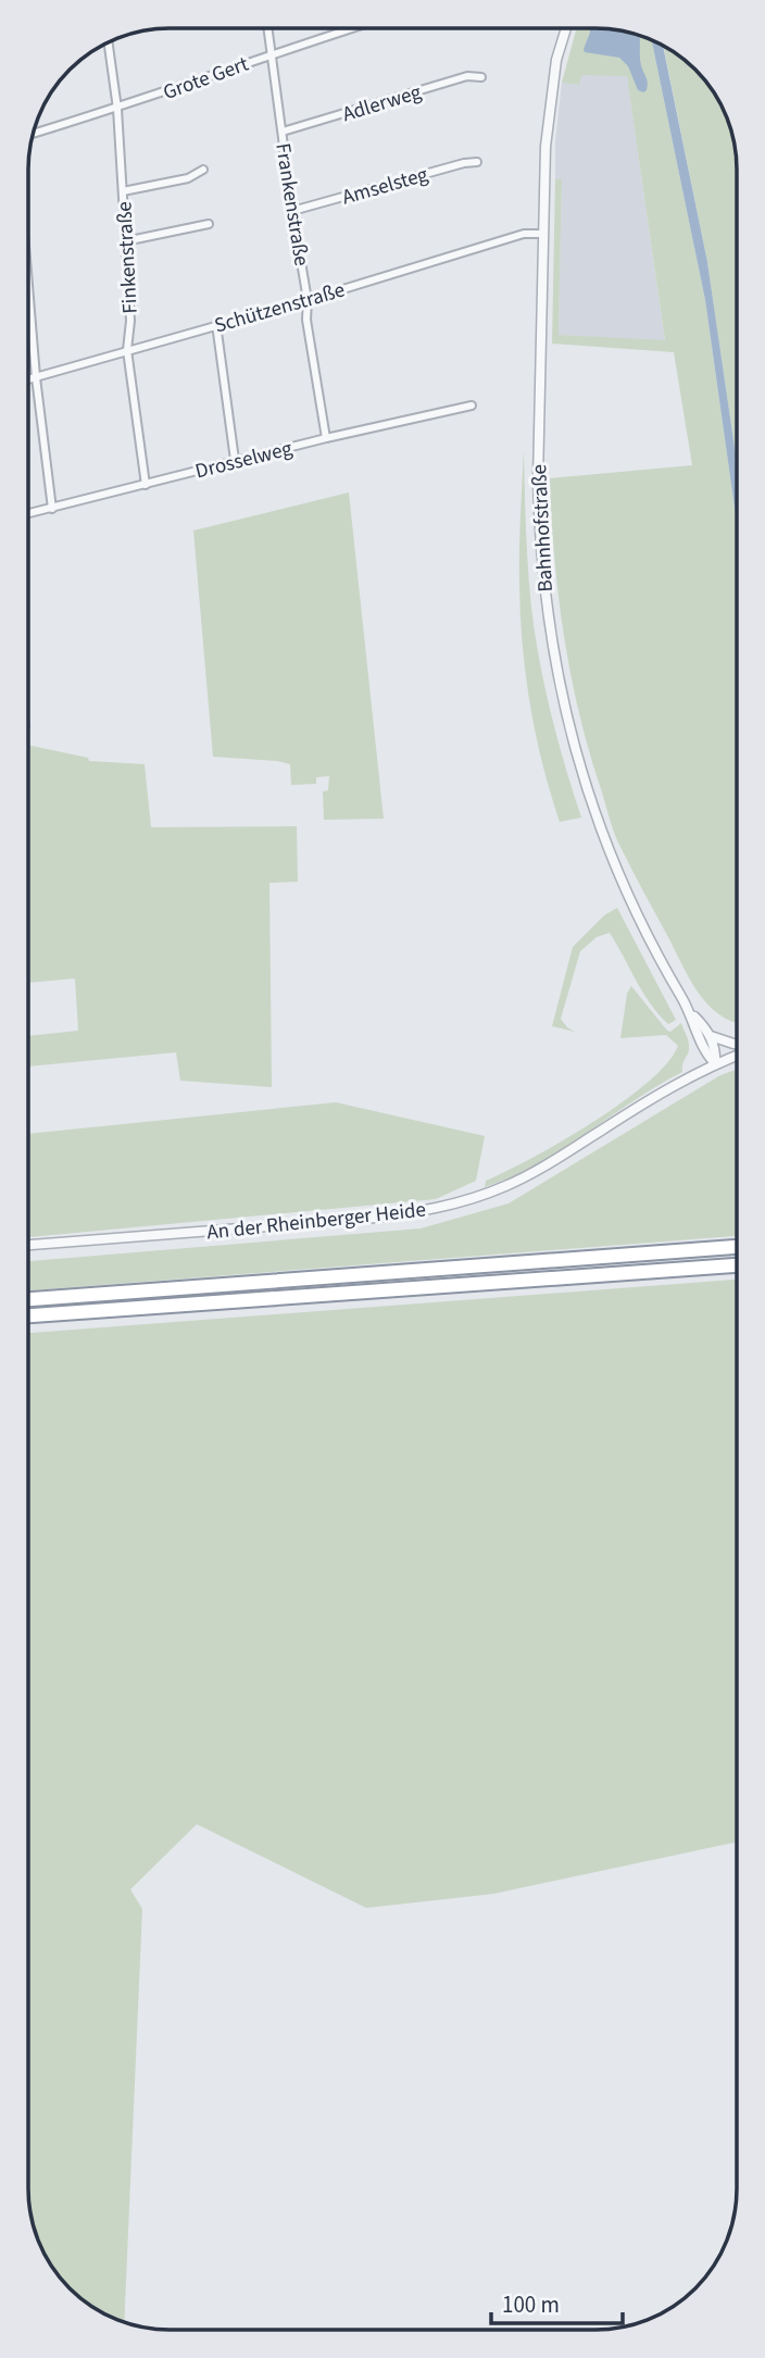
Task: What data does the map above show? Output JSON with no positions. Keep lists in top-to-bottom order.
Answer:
{
  "streets": {
    "street": [
      "Grote Gert",
      "Adlerweg",
      "Amselsteg",
      "Frankenstraße",
      "Finkenstraße",
      "Schützenstraße",
      "Drosselweg",
      "Bahnhofstraße",
      "An der Rheinberger Heide"
    ]
  },
  "crossings": [
    ["Grote Gert", "Frankenstraße"],
    ["Grote Gert", "Finkenstraße"],
    ["Adlerweg", "Frankenstraße"],
    ["Amselsteg", "Frankenstraße"],
    ["Frankenstraße", "Schützenstraße"],
    ["Frankenstraße", "Drosselweg"],
    ["Finkenstraße", "Schützenstraße"],
    ["Finkenstraße", "Drosselweg"],
    ["Schützenstraße", "Bahnhofstraße"],
    ["Bahnhofstraße", "An der Rheinberger Heide"]
  ],
  "scale_bar": "100 m"
}
